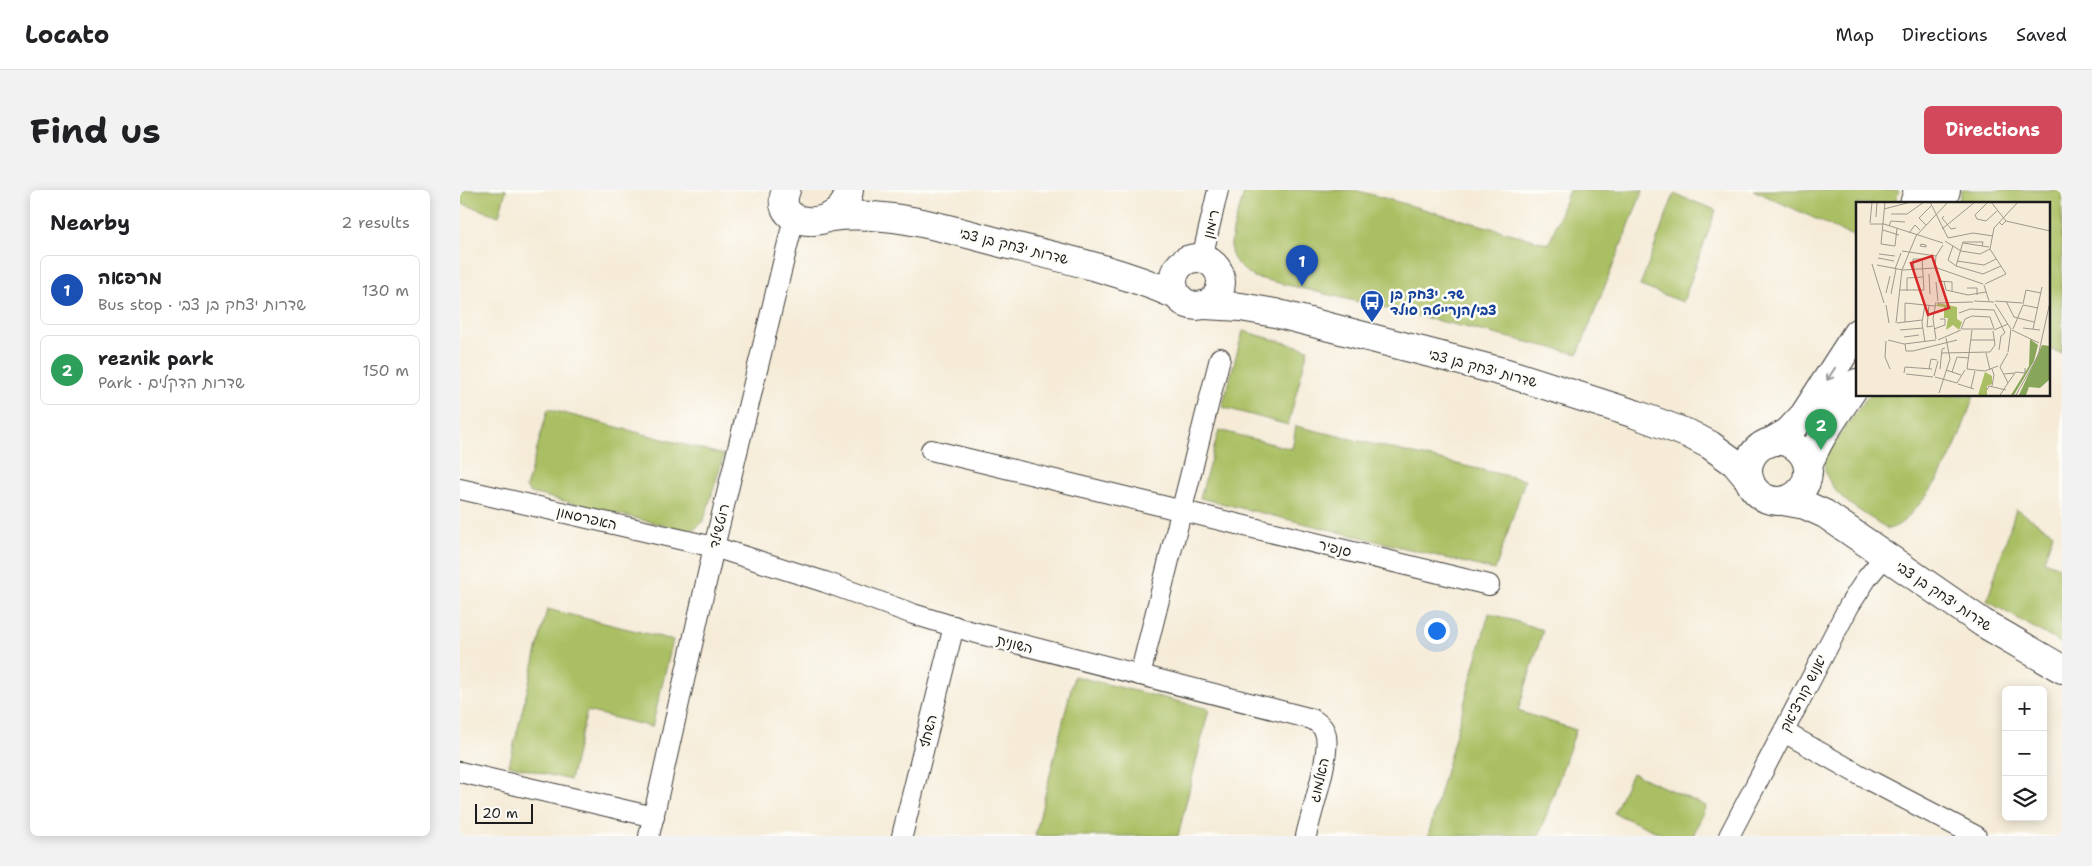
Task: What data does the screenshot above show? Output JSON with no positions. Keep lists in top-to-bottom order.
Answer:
{
  "streets": {
    "street": [
      "רימון",
      "שדרות יצחק בן צבי",
      "האפרסמון",
      "רוטשילד",
      "סנפיר",
      "השונית",
      "יאנוש קורצ'אק",
      "השחף",
      "האלמוג"
    ]
  },
  "crossings": [
    ["רימון", "שדרות יצחק בן צבי"],
    ["שדרות יצחק בן צבי", "רוטשילד"],
    ["שדרות יצחק בן צבי", "יאנוש קורצ'אק"],
    ["האפרסמון", "רוטשילד"],
    ["האפרסמון", "השונית"],
    ["רוטשילד", "השונית"],
    ["השונית", "השחף"],
    ["השונית", "האלמוג"]
  ],
  "places": {
    "bus stop": ["שד. יצחק בן צבי/הנרייטה סולד"]
  },
  "scale_bar": "20 m",
  "page": {
    "header": "Locato",
    "nav": ["Map", "Directions", "Saved"],
    "buttons": "Directions",
    "title": "Find us",
    "heading": ["Nearby", "2 results"],
    "pins": ["1", "2"],
    "list": [
      {
        "mark": "1",
        "name": "מרפאה",
        "note": "Bus stop · שדרות יצחק בן צבי",
        "value": "130 m"
      },
      {
        "mark": "2",
        "name": "reznik park",
        "note": "Park · שדרות הדקלים",
        "value": "150 m"
      }
    ],
    "map_buttons": ["+", "−"],
    "scale": "20 m"
  }
}
